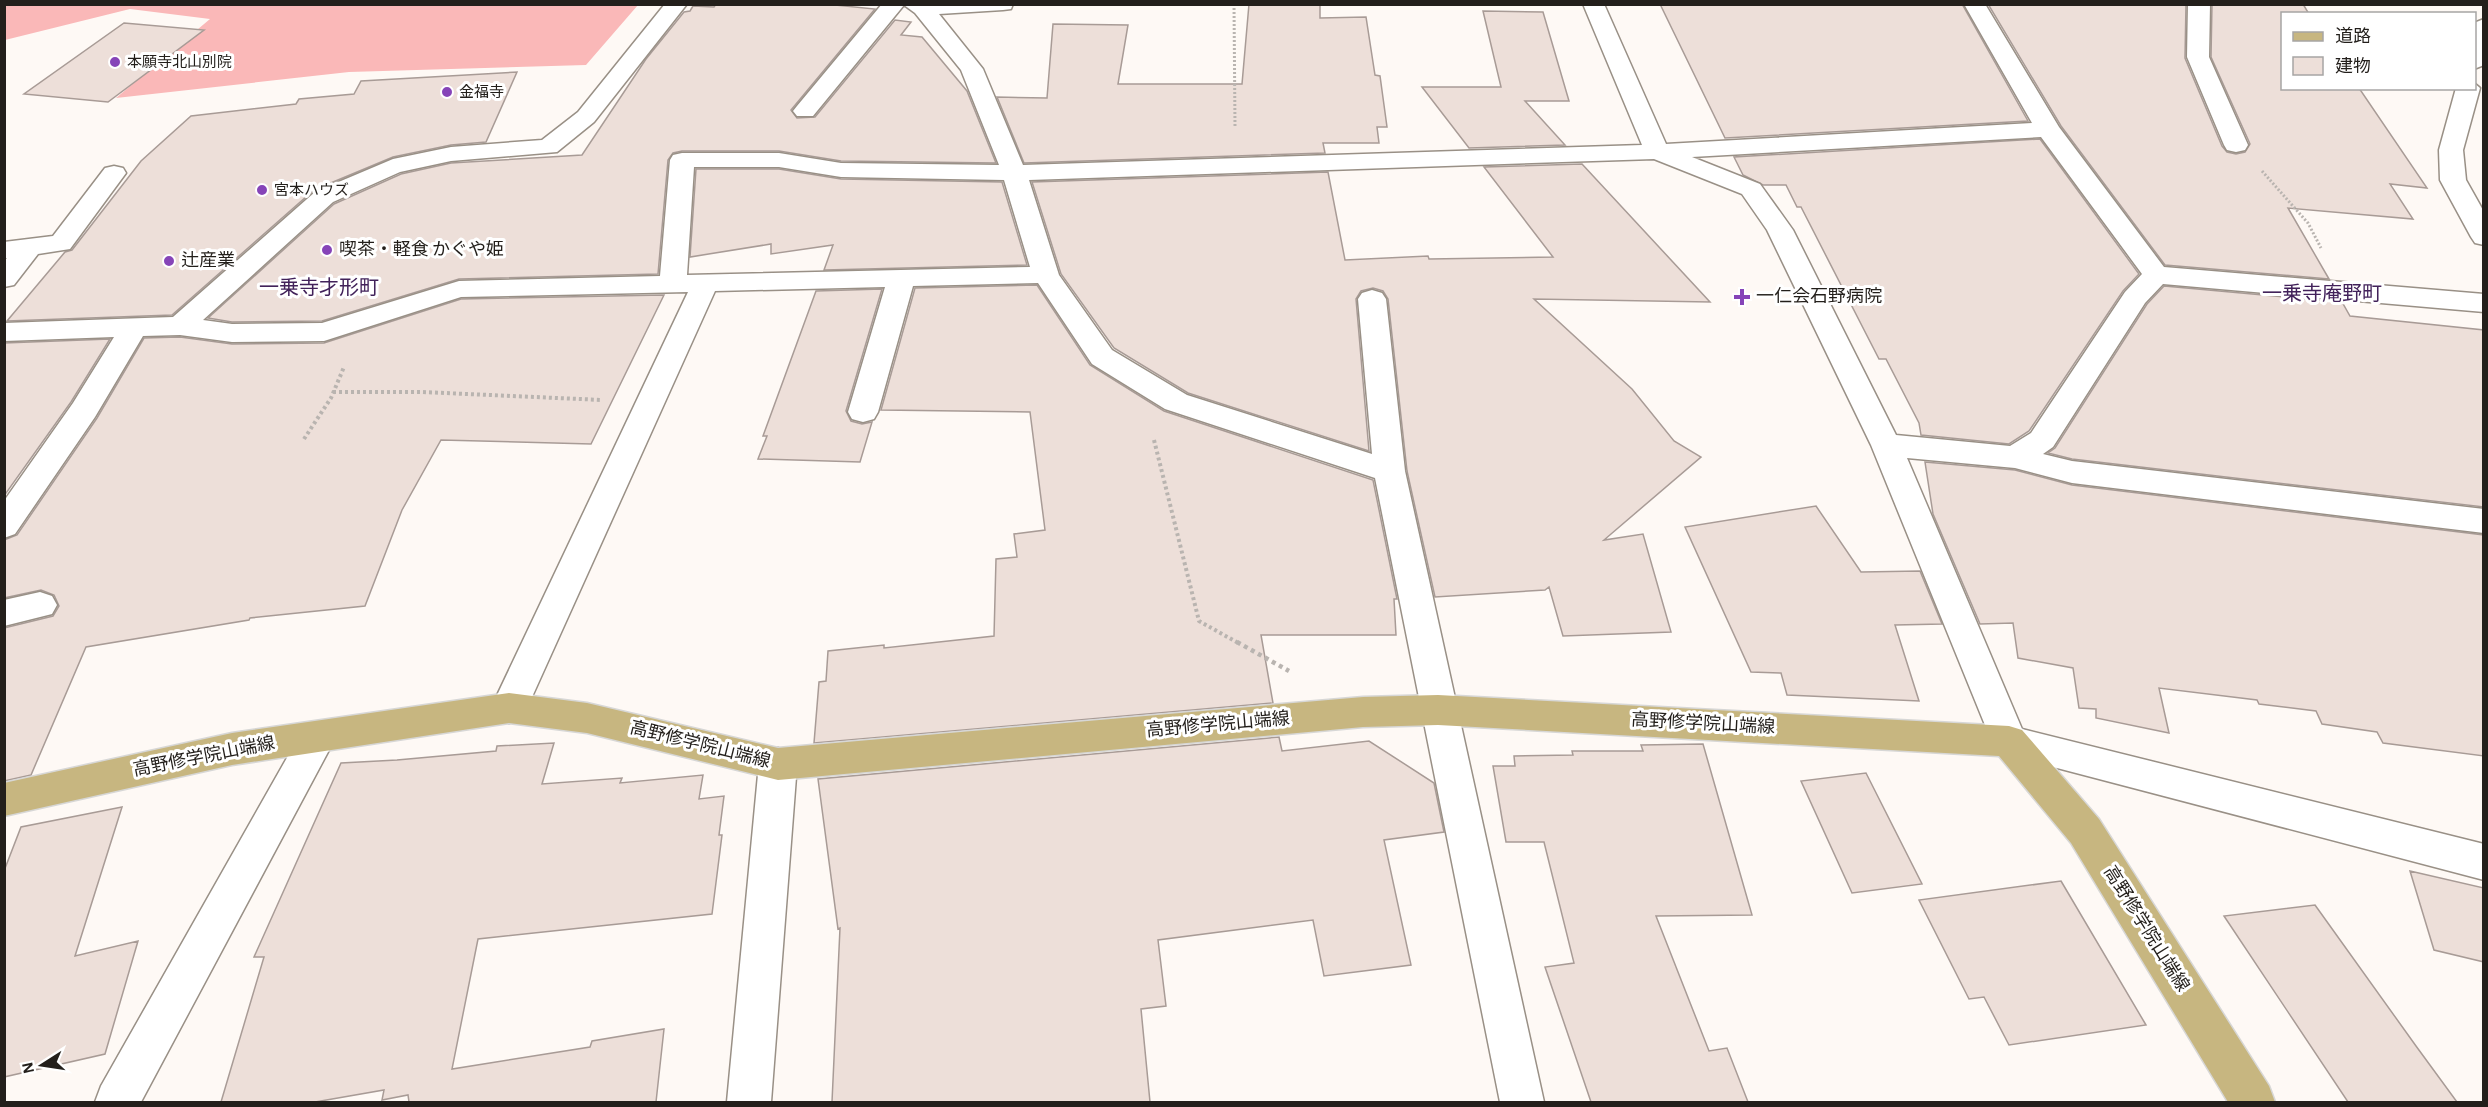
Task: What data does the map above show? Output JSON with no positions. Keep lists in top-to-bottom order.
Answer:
{
  "streets": {
    "main road": ["高野修学院山端線"]
  },
  "districts": ["一乗寺才形町", "一乗寺庵野町"],
  "places": {
    "other": [
      "本願寺北山別院",
      "金福寺",
      "宮本ハウズ",
      "喫茶・軽食 かぐや姫",
      "辻産業"
    ],
    "health": ["一仁会石野病院"]
  },
  "legend": ["道路", "建物"],
  "north": "left"
}
